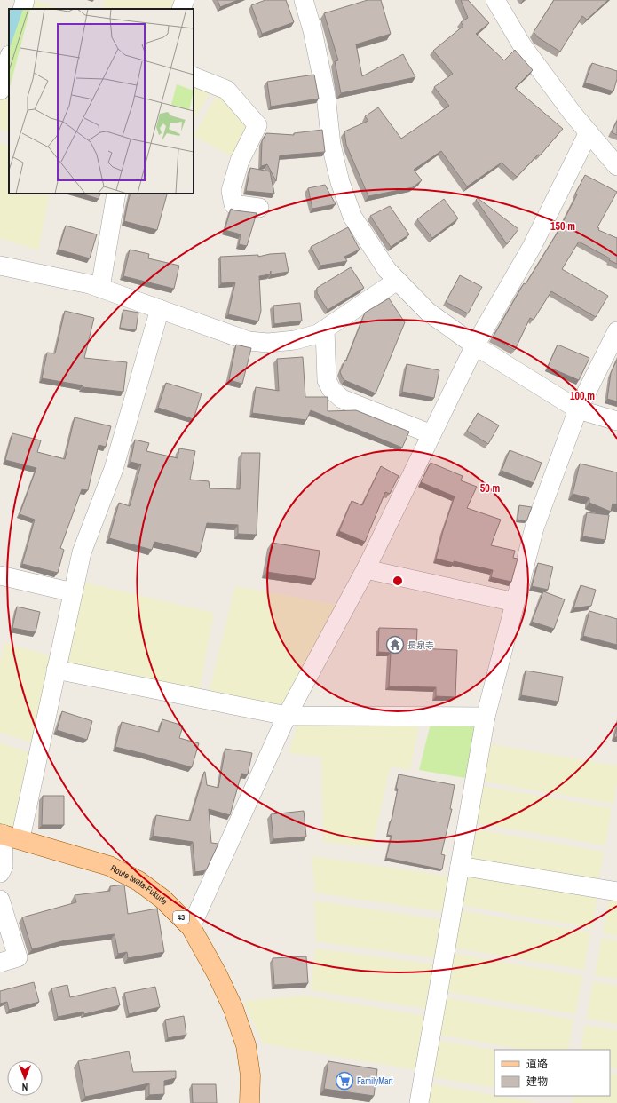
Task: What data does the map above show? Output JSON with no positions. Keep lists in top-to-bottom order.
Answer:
{
  "streets": {
    "main road": ["Route Iwata-Fukude", "43"]
  },
  "places": {
    "temple": ["長泉寺"],
    "supermarket": ["FamilyMart"]
  },
  "legend": ["道路", "建物"],
  "north": "bottom",
  "rings": ["150 m", "100 m", "50 m"]
}
